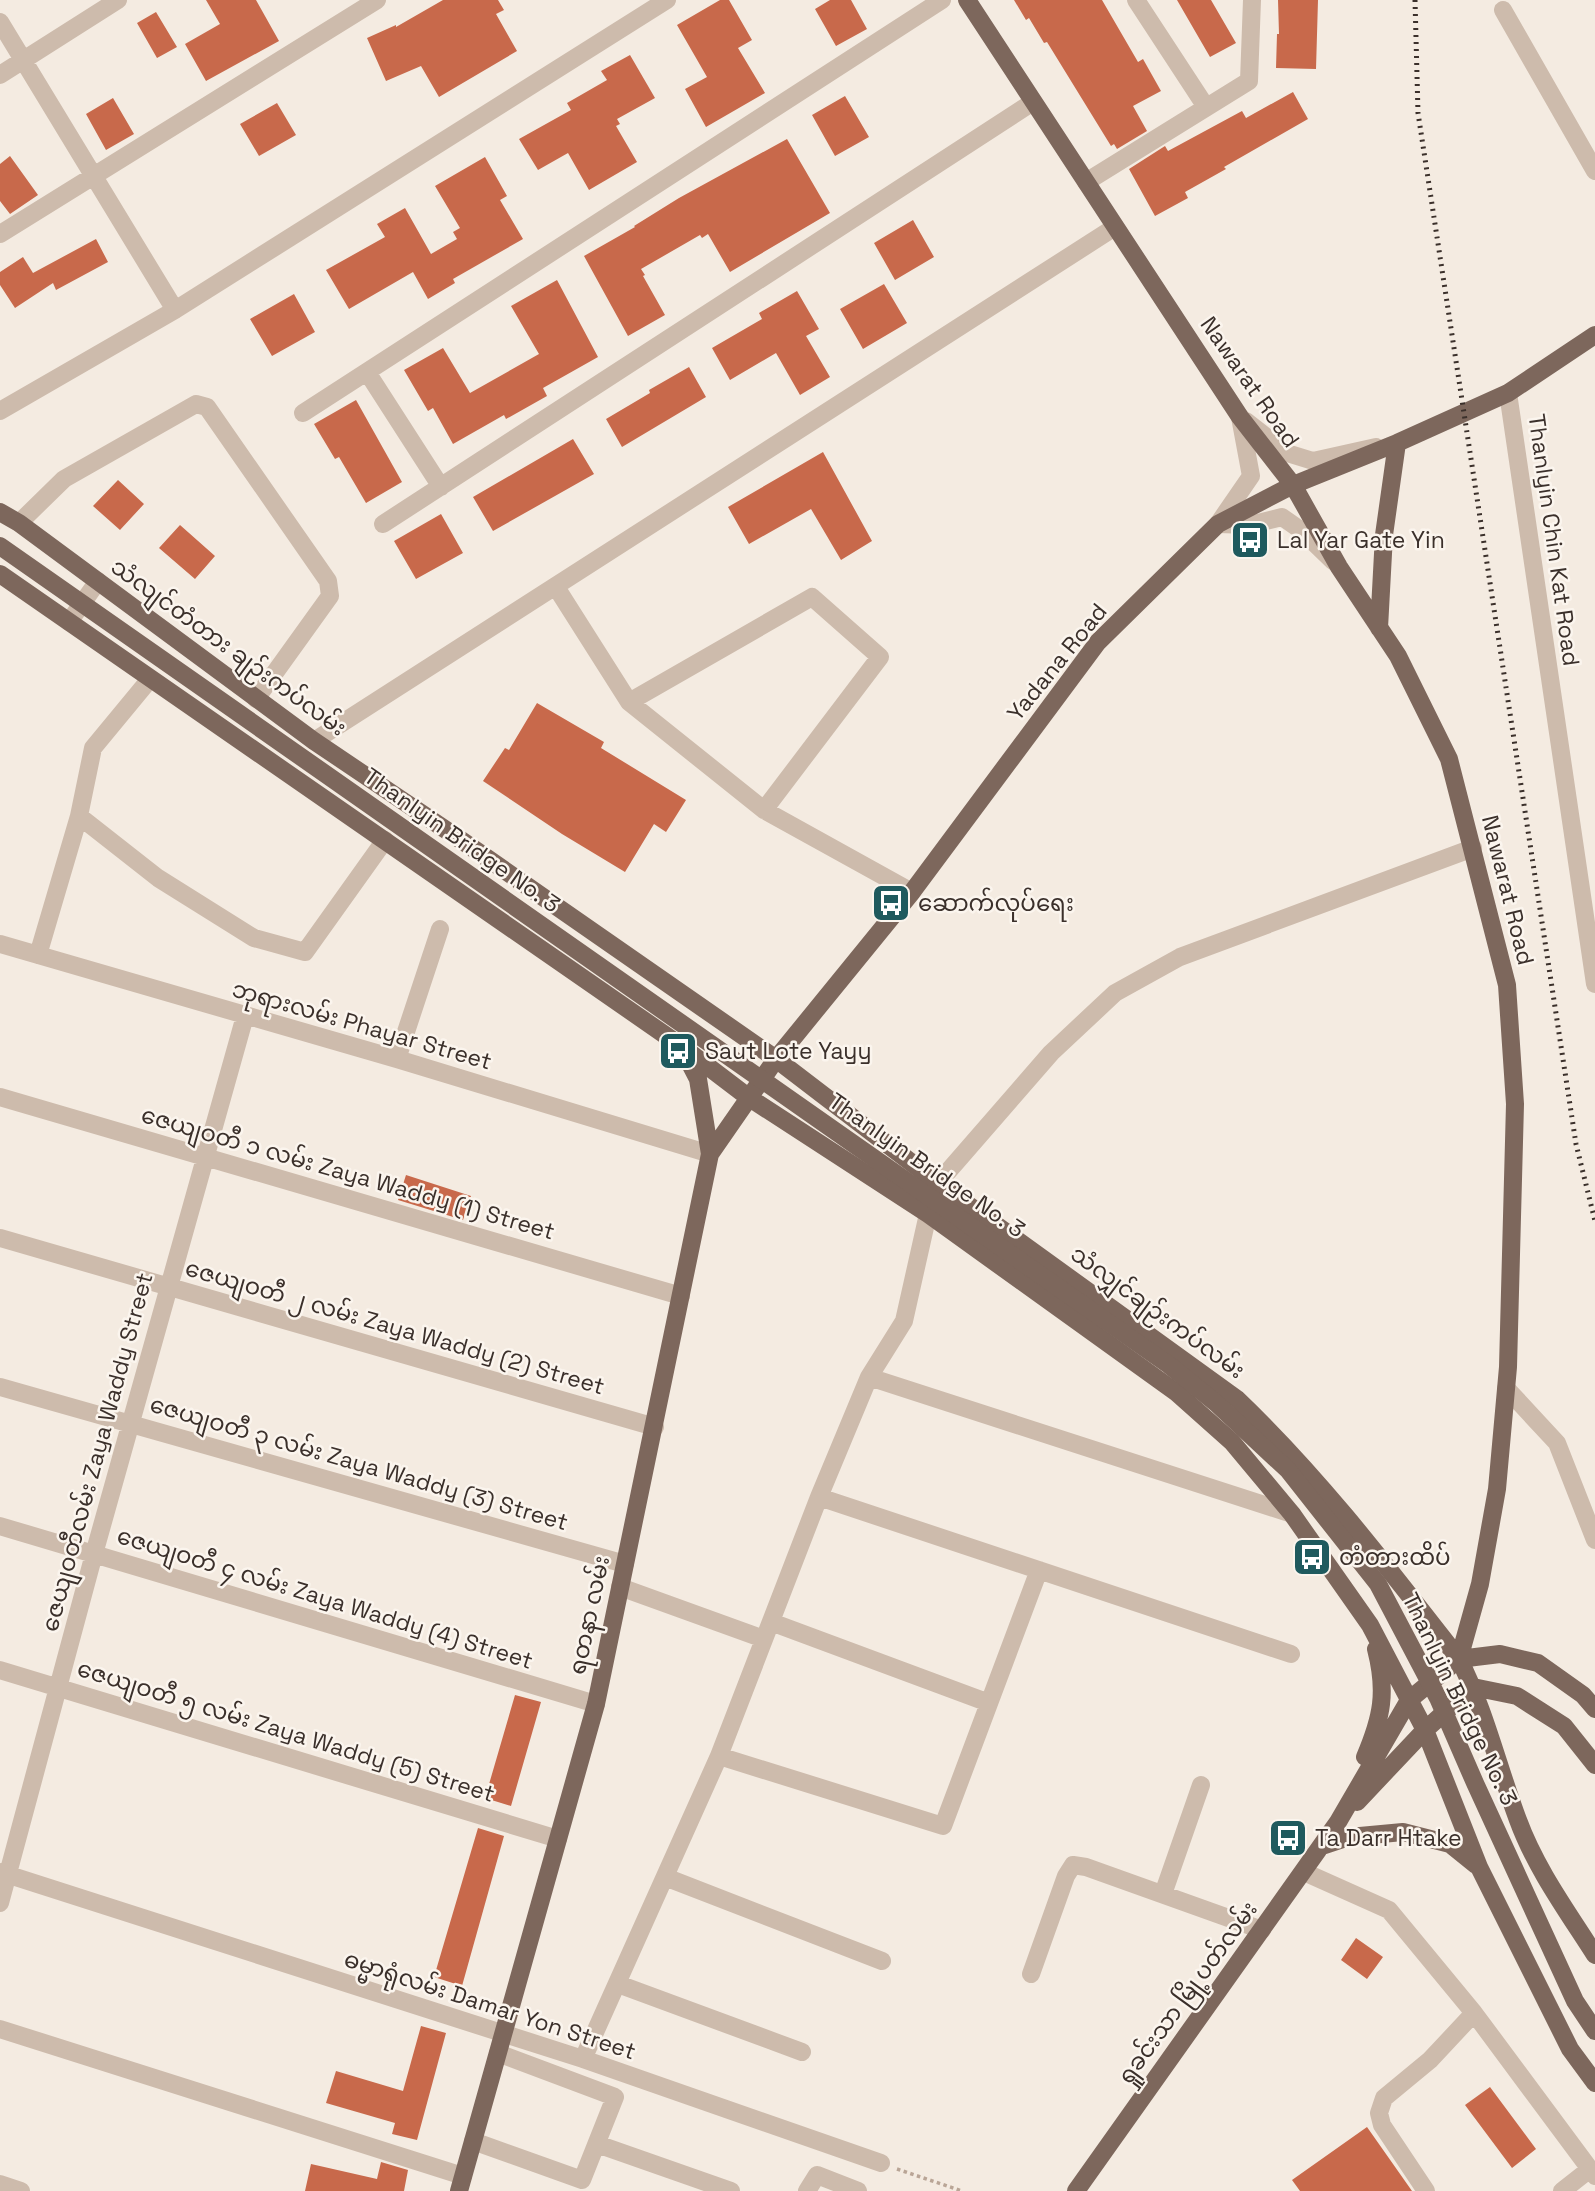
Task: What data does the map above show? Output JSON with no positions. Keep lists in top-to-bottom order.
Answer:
{
  "streets": {
    "main road": [
      "Nawarat Road",
      "သံလျင်တံတား ချဉ်းကပ်လမ်း",
      "Yadana Road",
      "Thanlyin Bridge No. 3",
      "သံလျှင်ချဉ်းကပ်လမ်း",
      "ရတနာ လမ်း",
      "ရှုခင်းသာ မြို့ပတ်လမ်း"
    ],
    "street": [
      "Thanlyin Chin Kat Road",
      "ဘုရားလမ်း Phayar Street",
      "ဇေယျဝတီ ၁ လမ်း Zaya Waddy (1) Street",
      "ဇေယျဝတီ ၂ လမ်း Zaya Waddy (2) Street",
      "ဇေယျဝတီလမ်း Zaya Waddy Street",
      "ဇေယျဝတီ ၃ လမ်း Zaya Waddy (3) Street",
      "ဇေယျဝတီ ၄ လမ်း Zaya Waddy (4) Street",
      "ဇေယျဝတီ ၅ လမ်း Zaya Waddy (5) Street",
      "ဓမ္မာရုံလမ်း Damar Yon Street"
    ]
  },
  "crossings": [
    ["Nawarat Road", "Yadana Road"],
    ["Nawarat Road", "သံလျှင်ချဉ်းကပ်လမ်း"],
    ["Thanlyin Chin Kat Road", "Yadana Road"],
    ["သံလျင်တံတား ချဉ်းကပ်လမ်း", "Yadana Road"],
    ["သံလျင်တံတား ချဉ်းကပ်လမ်း", "သံလျှင်ချဉ်းကပ်လမ်း"],
    ["သံလျင်တံတား ချဉ်းကပ်လမ်း", "ရတနာ လမ်း"],
    ["Yadana Road", "သံလျှင်ချဉ်းကပ်လမ်း"],
    ["Yadana Road", "ရတနာ လမ်း"],
    ["ဘုရားလမ်း Phayar Street", "ဇေယျဝတီလမ်း Zaya Waddy Street"],
    ["ဘုရားလမ်း Phayar Street", "ရတနာ လမ်း"],
    ["ဇေယျဝတီ ၁ လမ်း Zaya Waddy (1) Street", "ဇေယျဝတီလမ်း Zaya Waddy Street"],
    ["ဇေယျဝတီ ၁ လမ်း Zaya Waddy (1) Street", "ရတနာ လမ်း"],
    ["သံလျှင်ချဉ်းကပ်လမ်း", "ရတနာ လမ်း"],
    ["ဇေယျဝတီ ၂ လမ်း Zaya Waddy (2) Street", "ဇေယျဝတီလမ်း Zaya Waddy Street"],
    ["ဇေယျဝတီ ၂ လမ်း Zaya Waddy (2) Street", "ရတနာ လမ်း"],
    ["ဇေယျဝတီလမ်း Zaya Waddy Street", "ဇေယျဝတီ ၃ လမ်း Zaya Waddy (3) Street"],
    ["ဇေယျဝတီလမ်း Zaya Waddy Street", "ဇေယျဝတီ ၄ လမ်း Zaya Waddy (4) Street"],
    ["ဇေယျဝတီလမ်း Zaya Waddy Street", "ဇေယျဝတီ ၅ လမ်း Zaya Waddy (5) Street"],
    ["ဇေယျဝတီလမ်း Zaya Waddy Street", "ဓမ္မာရုံလမ်း Damar Yon Street"],
    ["ဇေယျဝတီ ၃ လမ်း Zaya Waddy (3) Street", "ရတနာ လမ်း"],
    ["ဇေယျဝတီ ၄ လမ်း Zaya Waddy (4) Street", "ရတနာ လမ်း"],
    ["ရတနာ လမ်း", "ဇေယျဝတီ ၅ လမ်း Zaya Waddy (5) Street"],
    ["ရတနာ လမ်း", "ဓမ္မာရုံလမ်း Damar Yon Street"]
  ],
  "places": {
    "bus stop": [
      "Lal Yar Gate Yin",
      "ဆောက်လုပ်ရေး",
      "Saut Lote Yayy",
      "တံတားထိပ်",
      "Ta Darr Htake"
    ]
  }
}
